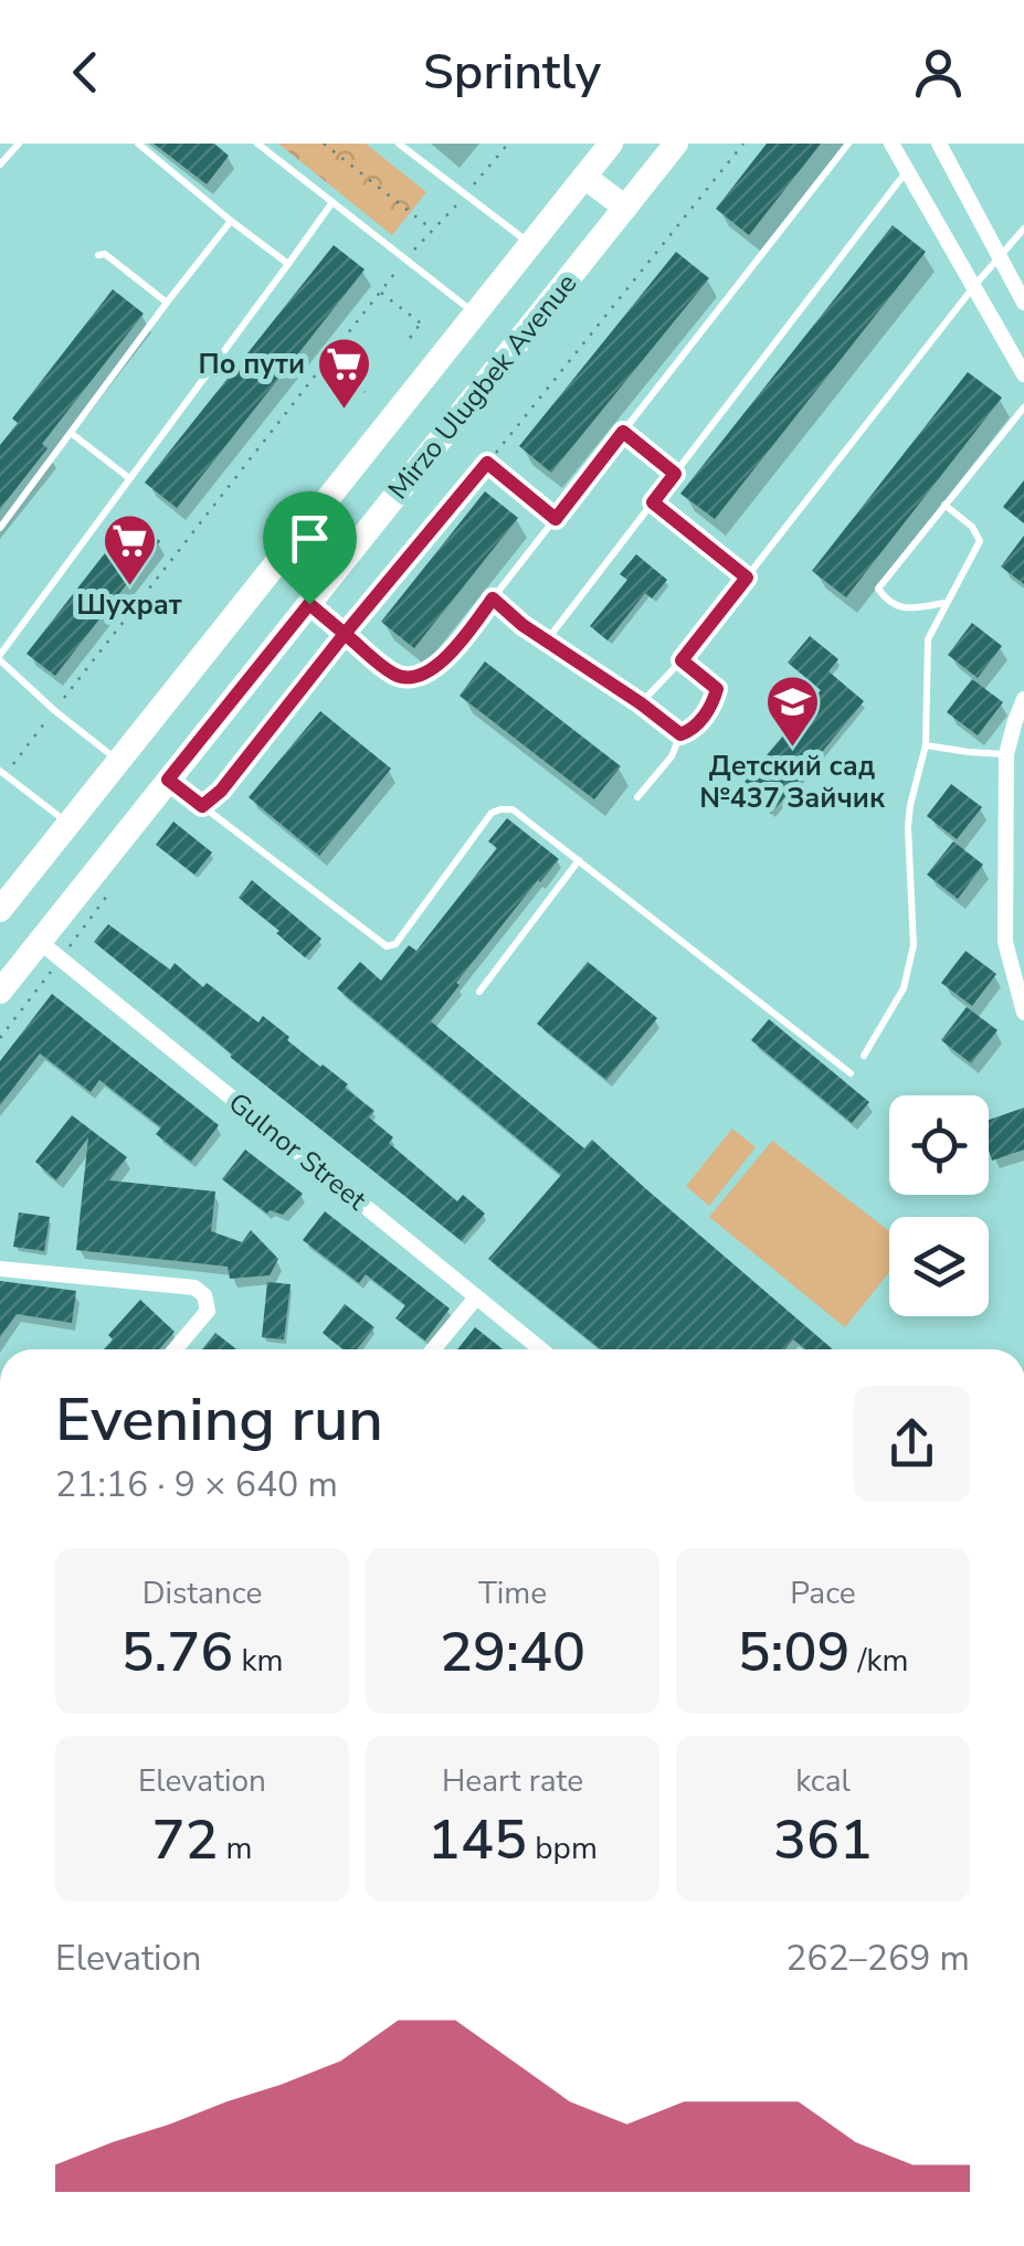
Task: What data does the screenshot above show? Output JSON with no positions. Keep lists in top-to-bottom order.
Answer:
{
  "streets": {
    "main road": ["Mirzo Ulugbek Avenue"],
    "street": ["Gulnor Street"]
  },
  "crossings": [
    ["Mirzo Ulugbek Avenue", "Gulnor Street"]
  ],
  "places": {
    "supermarket": ["По пути", "Шухрат"],
    "school or university": ["Детский сад №437 Зайчик"]
  },
  "page": {
    "header": "Sprintly",
    "heading": ["Evening run", "21:16 · 9 × 640 m"],
    "stats": [
      ["Distance", "5.76 km"],
      ["Time", "29:40"],
      ["Pace", "5:09 /km"],
      ["Elevation", "72 m"],
      ["Heart rate", "145 bpm"],
      ["kcal", "361"]
    ],
    "chart": ["Elevation", "262–269 m"]
  }
}
